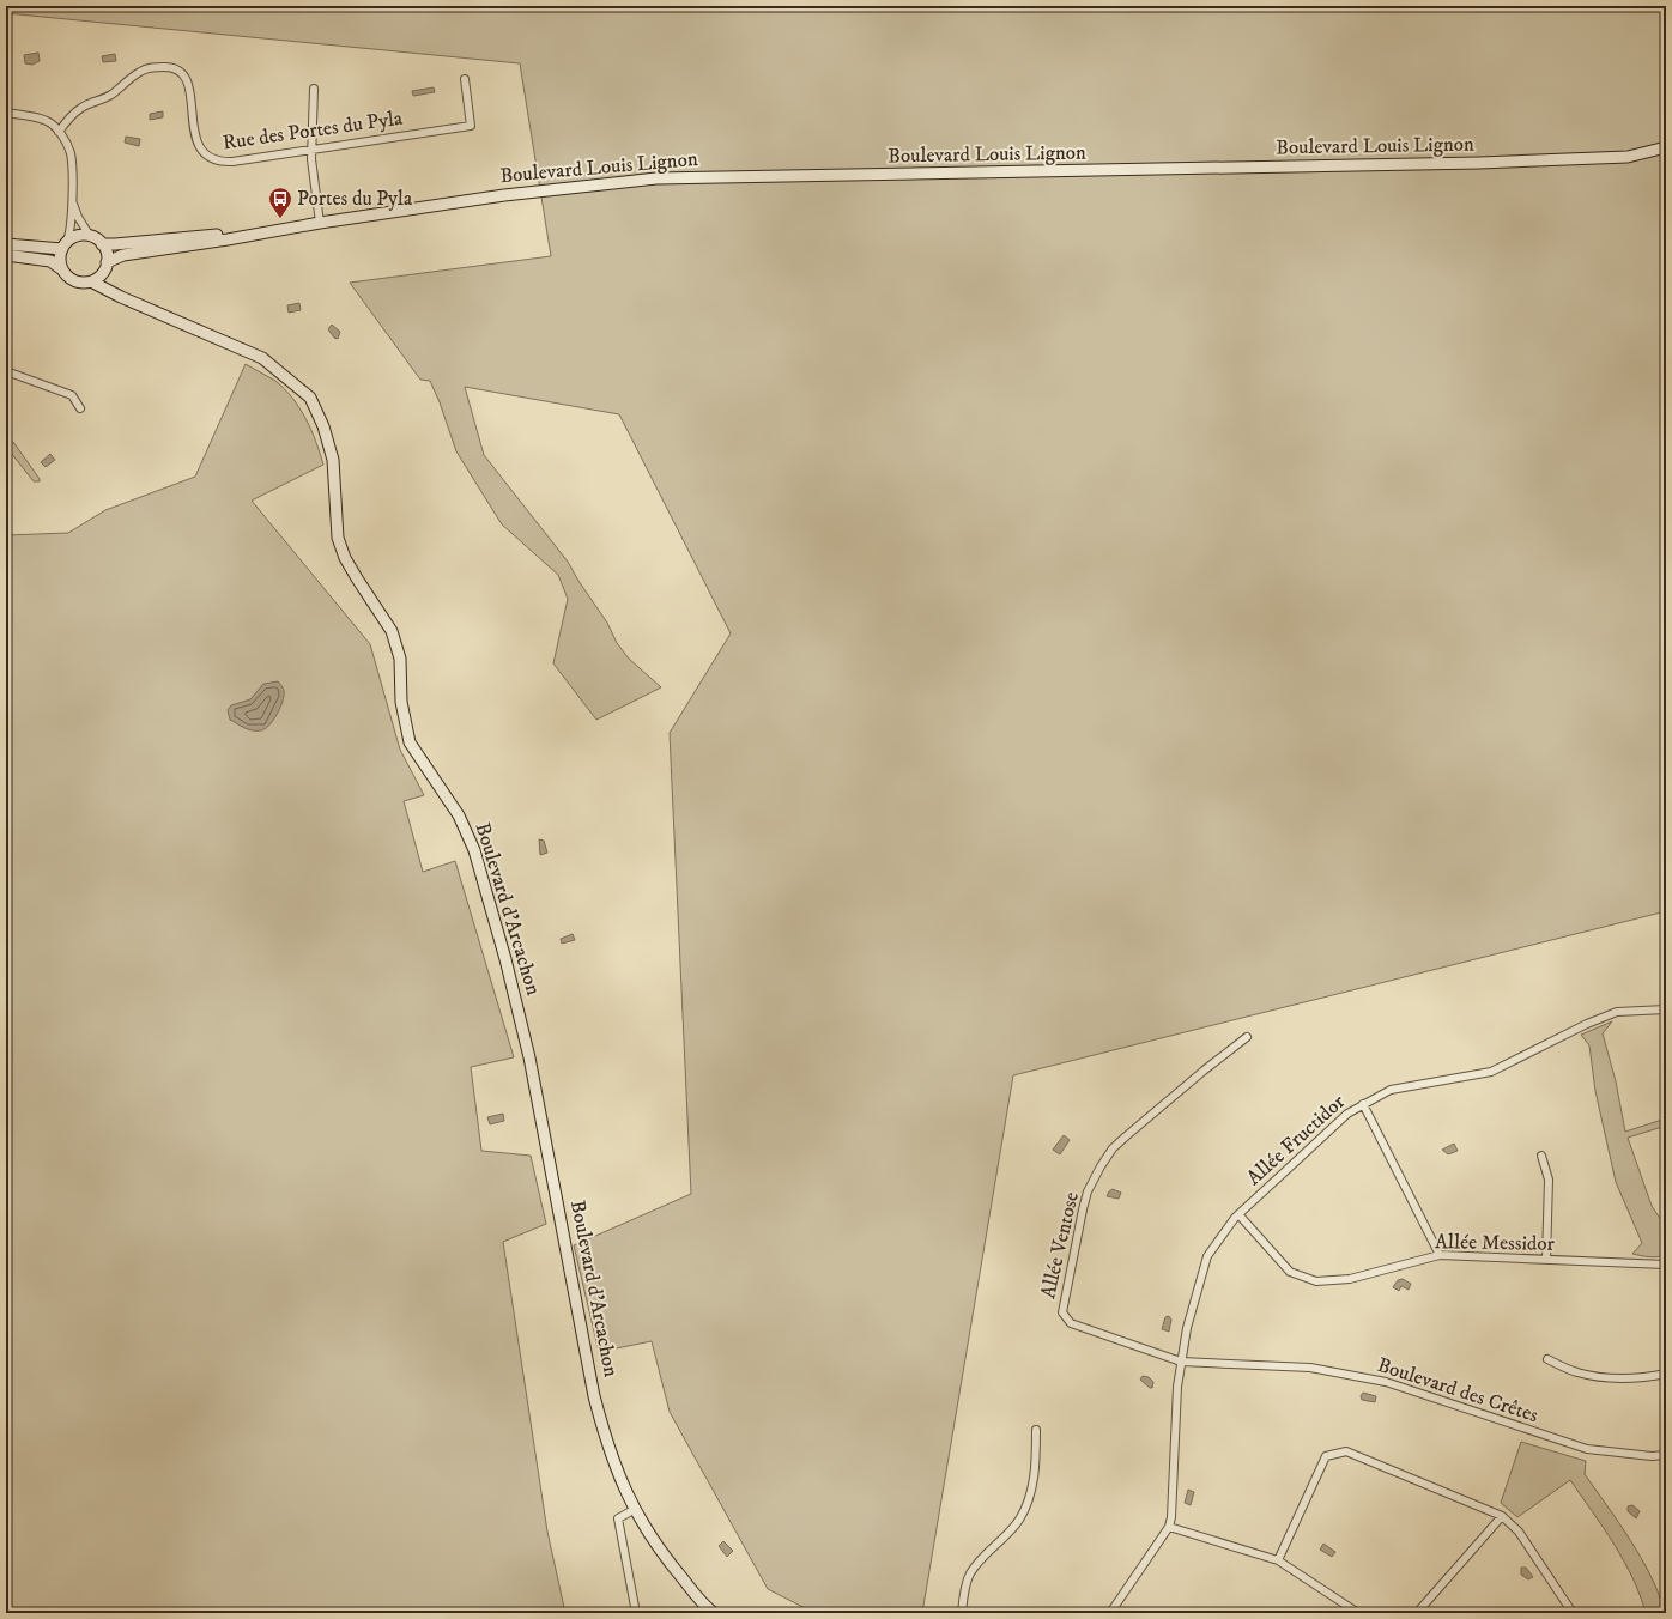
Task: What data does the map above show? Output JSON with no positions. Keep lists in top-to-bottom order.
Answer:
{
  "streets": {
    "main road": ["Boulevard Louis Lignon", "Boulevard d'Arcachon"],
    "street": [
      "Rue des Portes du Pyla",
      "Allée Fructidor",
      "Allée Messidor",
      "Allée Ventose",
      "Boulevard des Crêtes"
    ]
  },
  "crossings": [
    ["Allée Fructidor", "Allée Messidor"],
    ["Allée Fructidor", "Allée Ventose"],
    ["Allée Fructidor", "Boulevard des Crêtes"],
    ["Allée Ventose", "Boulevard des Crêtes"]
  ],
  "places": {
    "bus stop": ["Portes du Pyla"]
  }
}
